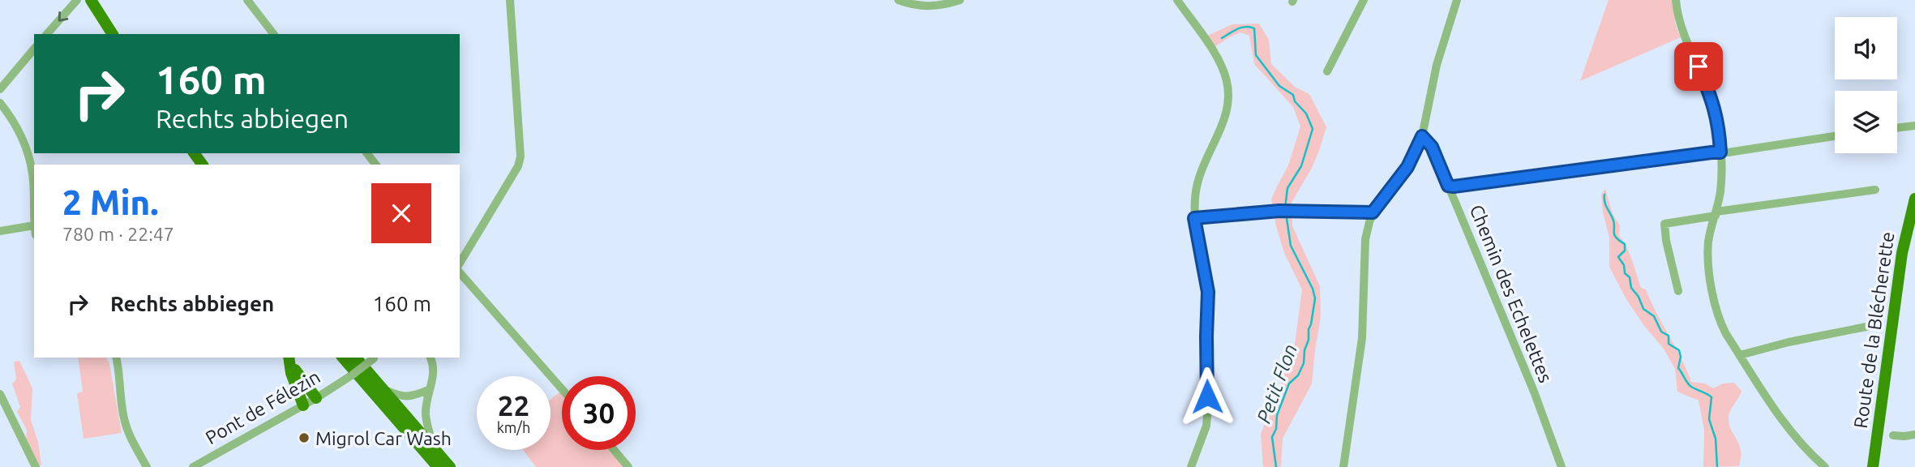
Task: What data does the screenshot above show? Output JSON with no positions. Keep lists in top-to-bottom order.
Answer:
{
  "streets": {
    "main road": ["Route de la Blécherette"],
    "street": ["Chemin des Echelettes", "Pont de Félezin"]
  },
  "water": ["Petit Flon"],
  "places": ["Migrol Car Wash"],
  "page": {
    "turn": ["160 m", "Rechts abbiegen"],
    "heading": ["2 Min.", "780 m · 22:47"],
    "list": [
      {
        "name": "Rechts abbiegen",
        "value": "160 m"
      }
    ],
    "speed": "22 km/h",
    "limit": "30"
  }
}
